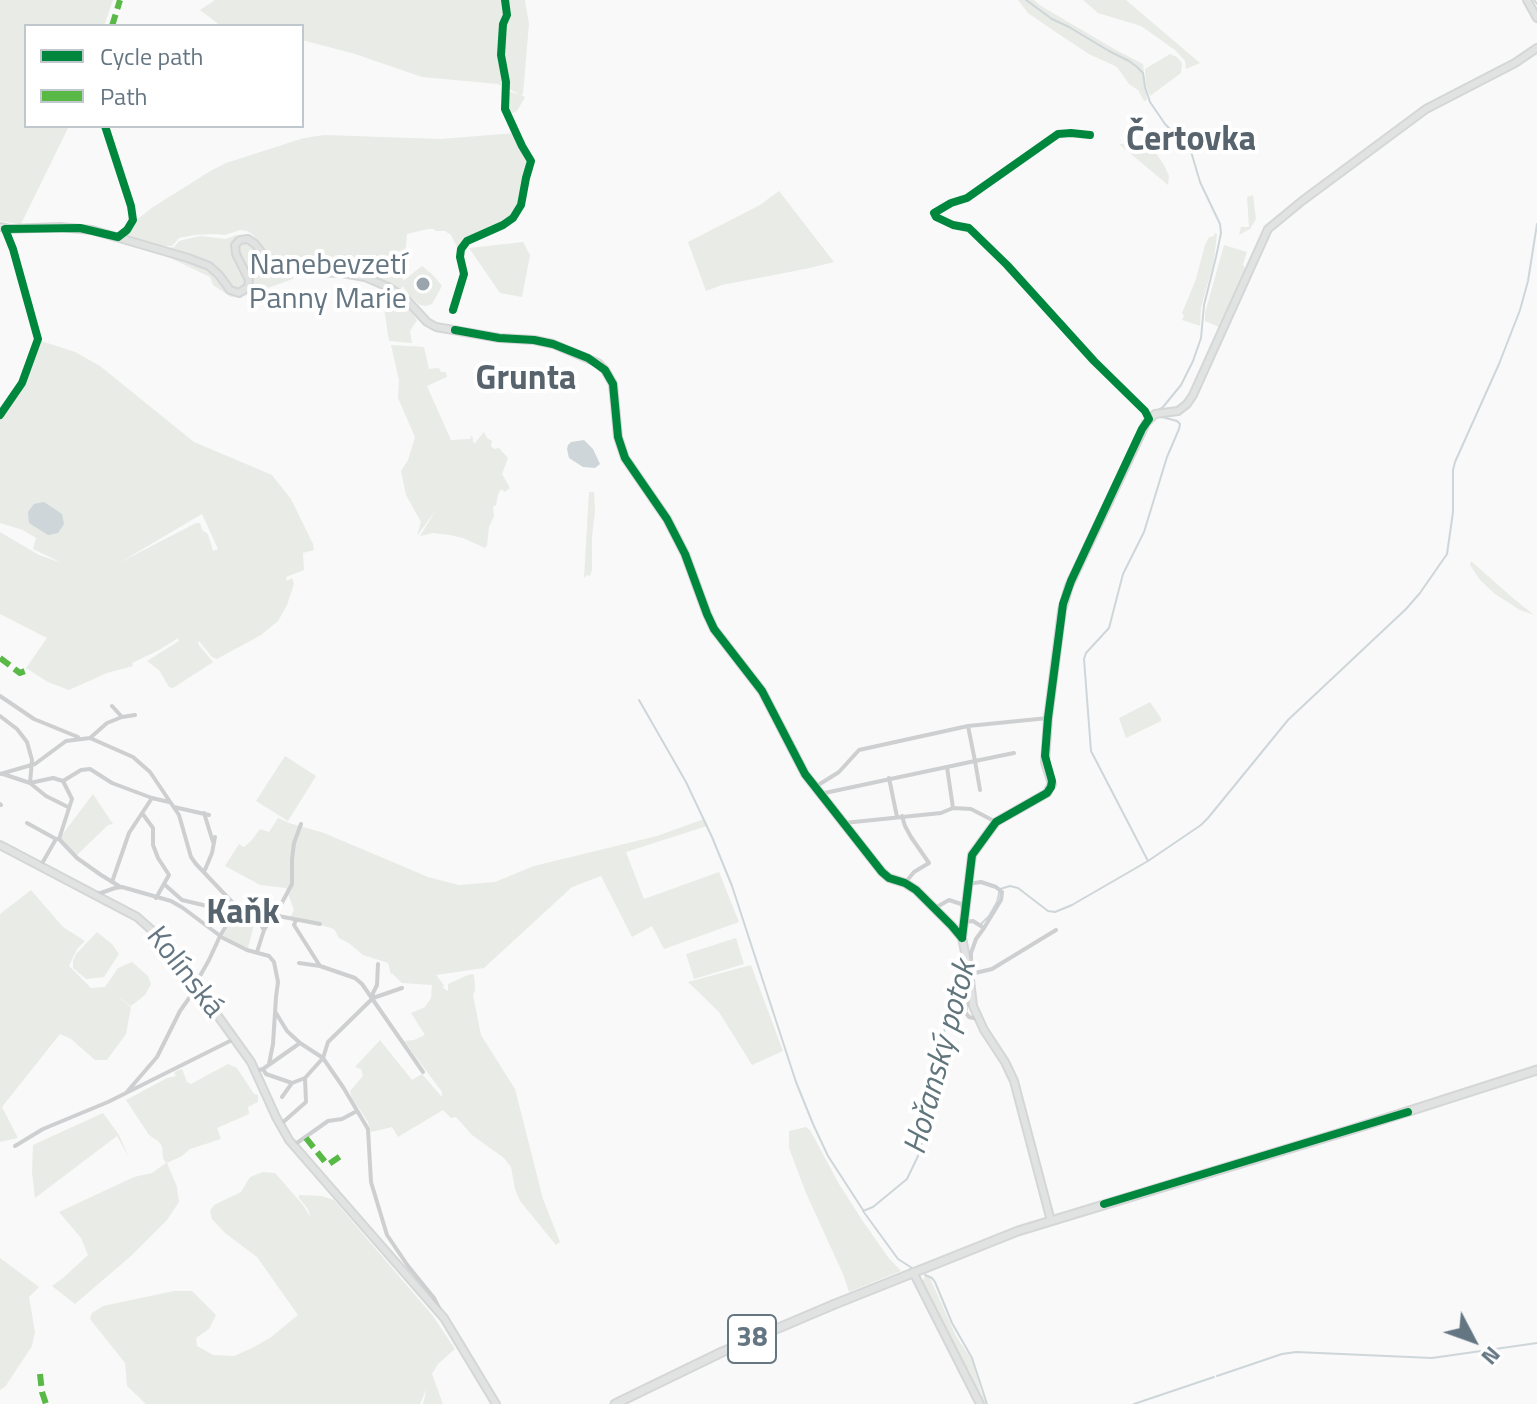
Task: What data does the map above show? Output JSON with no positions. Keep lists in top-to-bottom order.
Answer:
{
  "streets": {
    "main road": ["38"],
    "street": ["Kolínská"]
  },
  "districts": ["Čertovka", "Grunta", "Kaňk"],
  "water": ["Hořanský potok"],
  "places": ["Nanebevzetí Panny Marie"],
  "legend": ["Cycle path", "Path"],
  "north": "bottom right"
}
